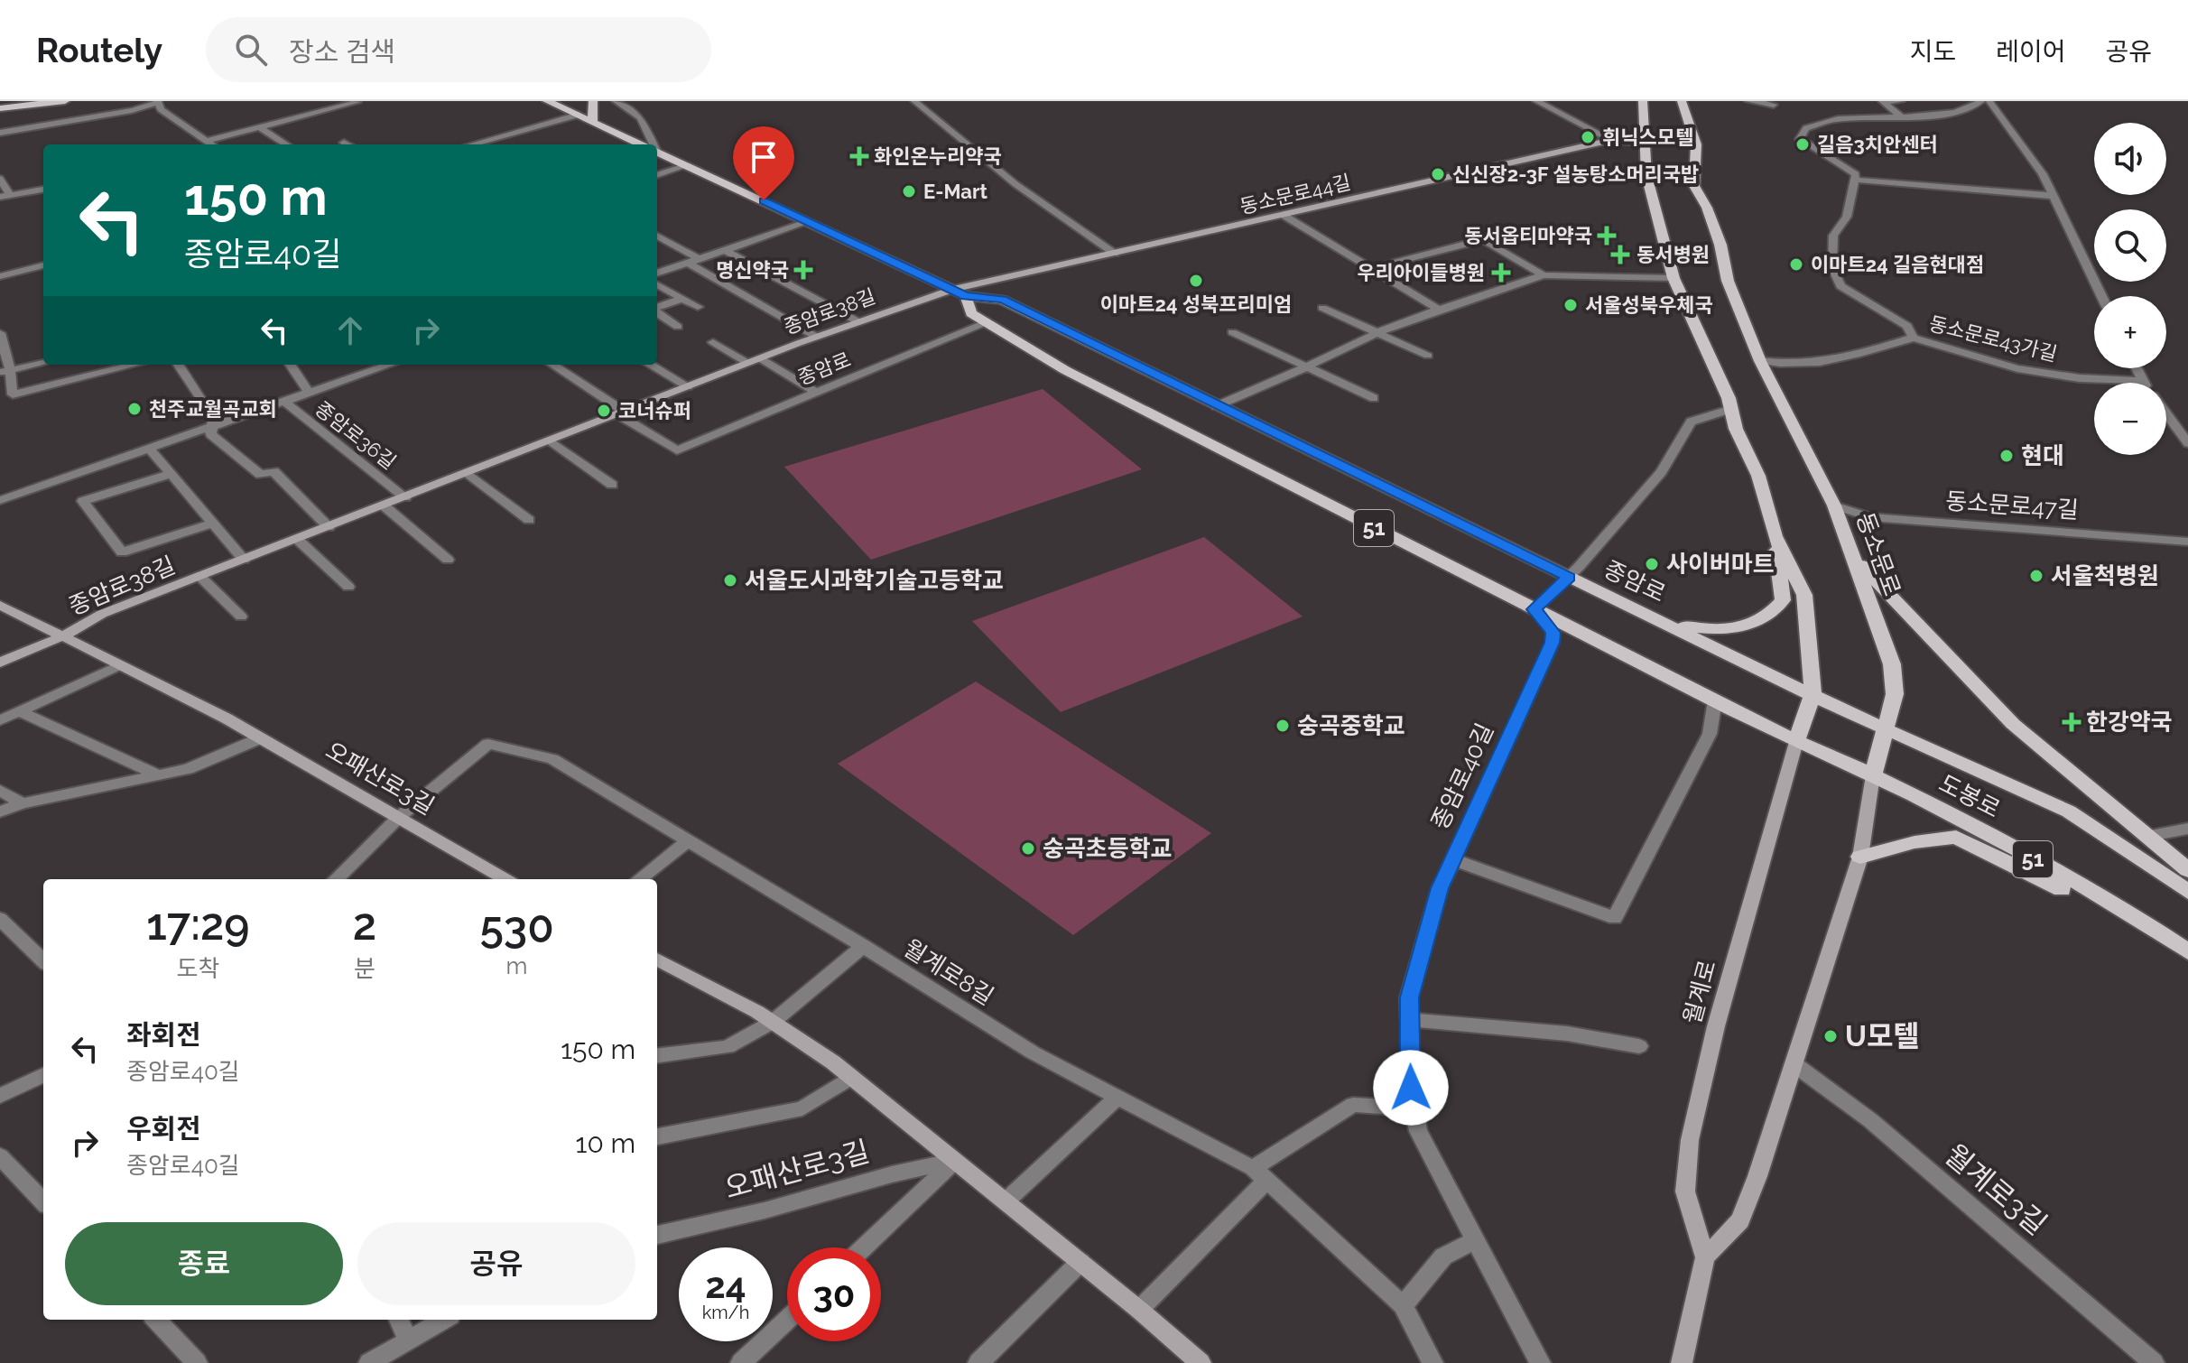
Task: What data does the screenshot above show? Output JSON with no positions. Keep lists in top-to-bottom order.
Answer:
{
  "streets": {
    "main road": [
      "종암로",
      "51",
      "동소문로",
      "도봉로"
    ],
    "street": [
      "동소문로44길",
      "종암로38길",
      "동소문로43가길",
      "종암로36길",
      "동소문로47길",
      "종암로40길",
      "오패산로3길",
      "월계로8길",
      "월계로",
      "월계로3길"
    ]
  },
  "crossings": [
    ["동소문로44길", "종암로38길"],
    ["동소문로44길", "종암로"],
    ["종암로38길", "종암로"],
    ["종암로38길", "종암로36길"],
    ["종암로38길", "오패산로3길"],
    ["종암로", "종암로40길"],
    ["종암로", "도봉로"],
    ["종암로", "월계로"],
    ["동소문로47길", "동소문로"],
    ["동소문로", "도봉로"],
    ["오패산로3길", "월계로8길"],
    ["도봉로", "월계로"]
  ],
  "places": {
    "other": [
      "휘닉스모텔",
      "길음3치안센터",
      "신신장2-3F 설농탕소머리국밥",
      "E-Mart",
      "이마트24 길음현대점",
      "이마트24 성북프리미엄",
      "서울성북우체국",
      "천주교월곡교회",
      "코너슈퍼",
      "현대",
      "사이버마트",
      "서울척병원",
      "서울도시과학기술고등학교",
      "숭곡중학교",
      "숭곡초등학교",
      "U모텔"
    ],
    "health": [
      "화인온누리약국",
      "동서옵티마약국",
      "동서병원",
      "명신약국",
      "우리아이들병원",
      "한강약국"
    ]
  },
  "page": {
    "header": "Routely",
    "search": "장소 검색",
    "nav": ["지도", "레이어", "공유"],
    "map_buttons": ["+", "−"],
    "turn": ["150 m", "종암로40길"],
    "eta": [
      "17:29",
      "도착",
      "2",
      "분",
      "530",
      "m"
    ],
    "list": [
      {
        "name": "좌회전",
        "note": "종암로40길",
        "value": "150 m"
      },
      {
        "name": "우회전",
        "note": "종암로40길",
        "value": "10 m"
      }
    ],
    "buttons": ["종료", "공유"],
    "speed": "24 km/h",
    "limit": "30"
  }
}
